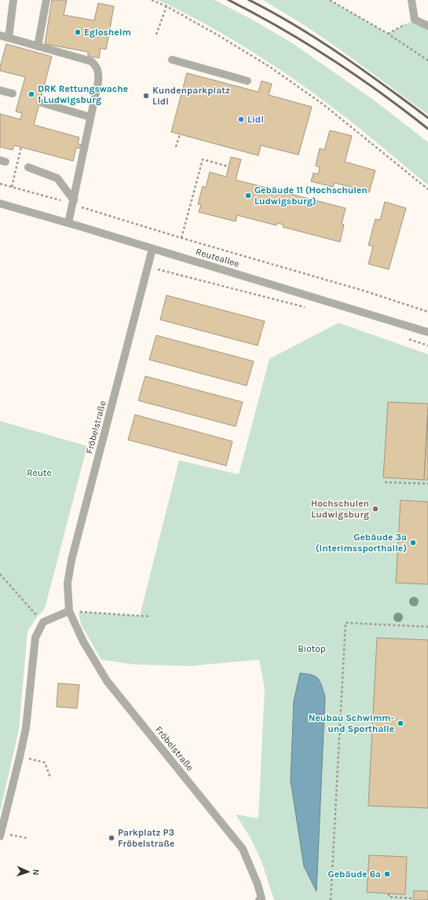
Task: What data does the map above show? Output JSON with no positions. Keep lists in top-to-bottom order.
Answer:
{
  "streets": {
    "street": ["Reuteallee", "Fröbelstraße"]
  },
  "crossings": [
    ["Reuteallee", "Fröbelstraße"]
  ],
  "parks": ["Reute", "Biotop"],
  "places": [
    "Eglosheim",
    "DRK Rettungswache 1 Ludwigsburg",
    "Kundenparkplatz Lidl",
    "Lidl",
    "Gebäude 11 (Hochschulen Ludwigsburg)",
    "Hochschulen Ludwigsburg",
    "Gebäude 3a (Interimssporthalle)",
    "Neubau Schwimm- und Sporthalle",
    "Parkplatz P3 Fröbelstraße",
    "Gebäude 6a"
  ],
  "north": "right"
}
